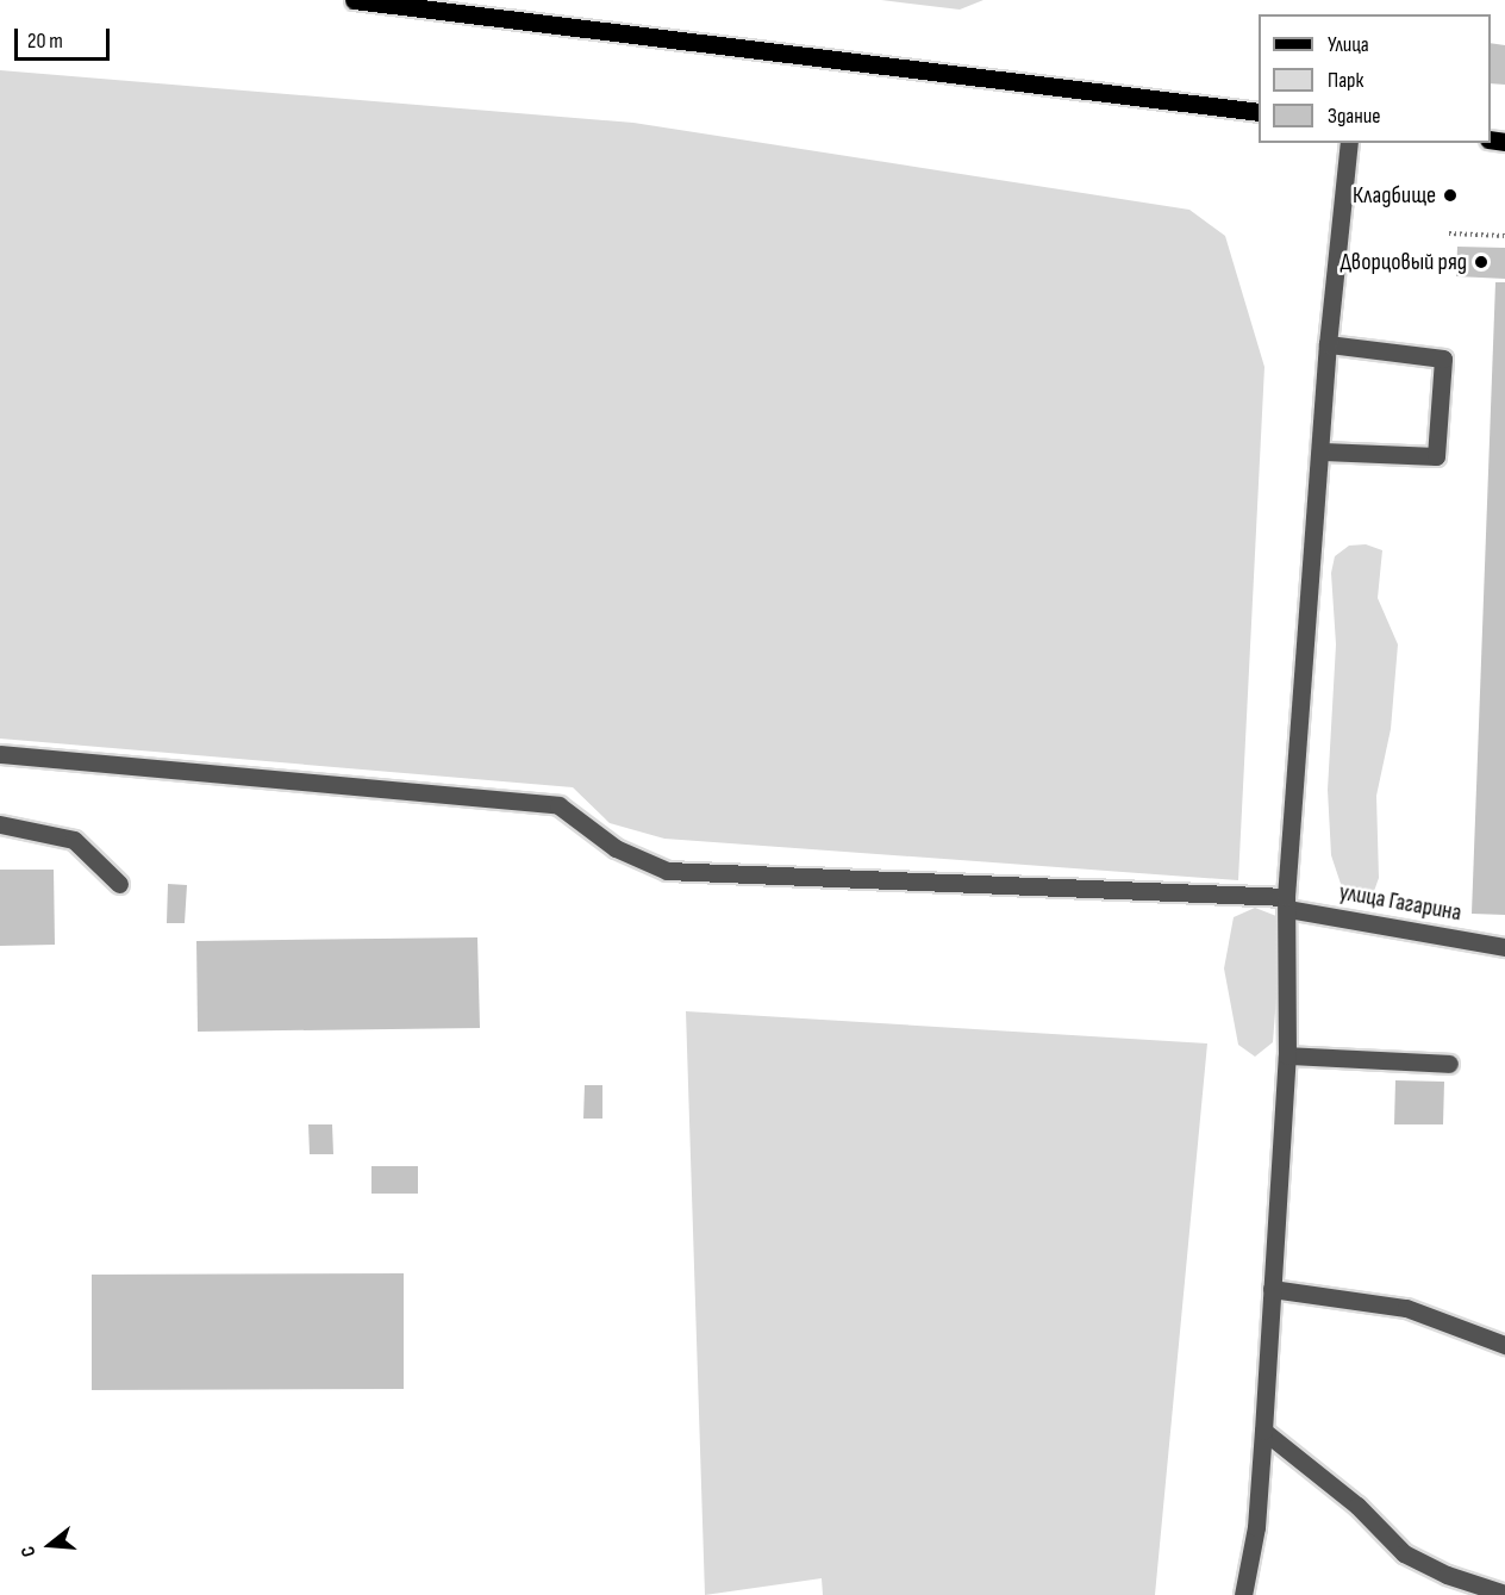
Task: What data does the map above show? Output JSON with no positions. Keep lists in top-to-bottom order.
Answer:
{
  "streets": {
    "street": ["улица Гагарина"]
  },
  "places": ["Кладбище", "Дворцовый ряд"],
  "legend": ["Улица", "Парк", "Здание"],
  "scale_bar": "20 m",
  "north": "left"
}
